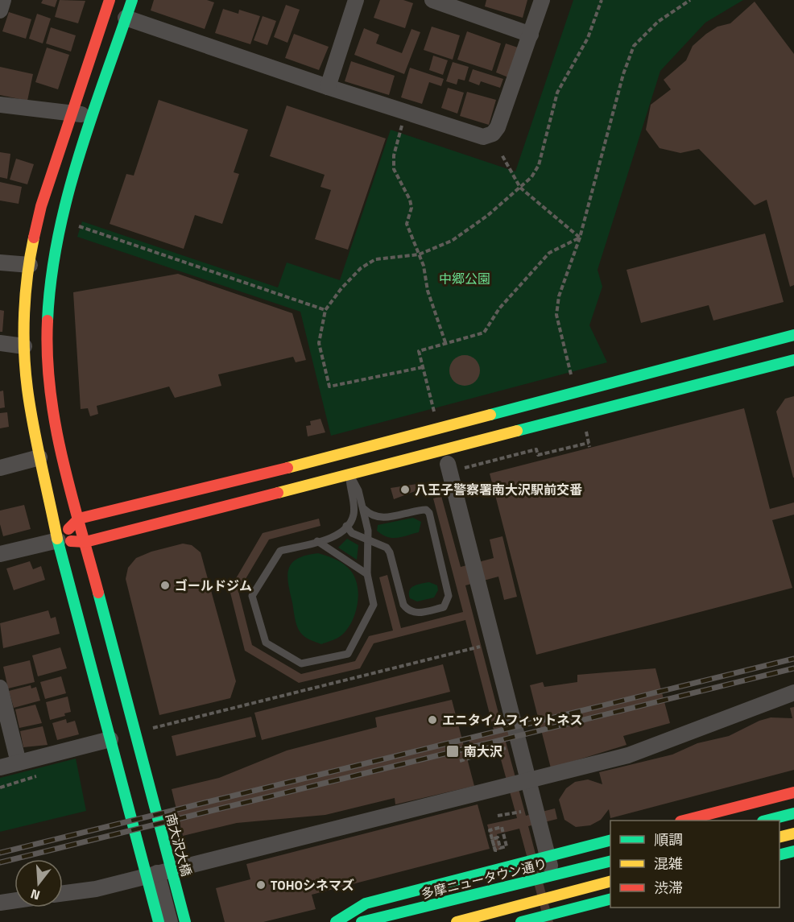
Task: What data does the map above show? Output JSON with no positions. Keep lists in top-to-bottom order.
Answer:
{
  "streets": {
    "street": ["南大沢大橋", "多摩ニュータウン通り"]
  },
  "parks": ["中郷公園"],
  "places": {
    "other": [
      "八王子警察署南大沢駅前交番",
      "ゴールドジム",
      "エニタイムフィットネス",
      "TOHOシネマズ"
    ],
    "transit": ["南大沢"]
  },
  "legend": ["順調", "混雑", "渋滞"],
  "north": "bottom"
}
